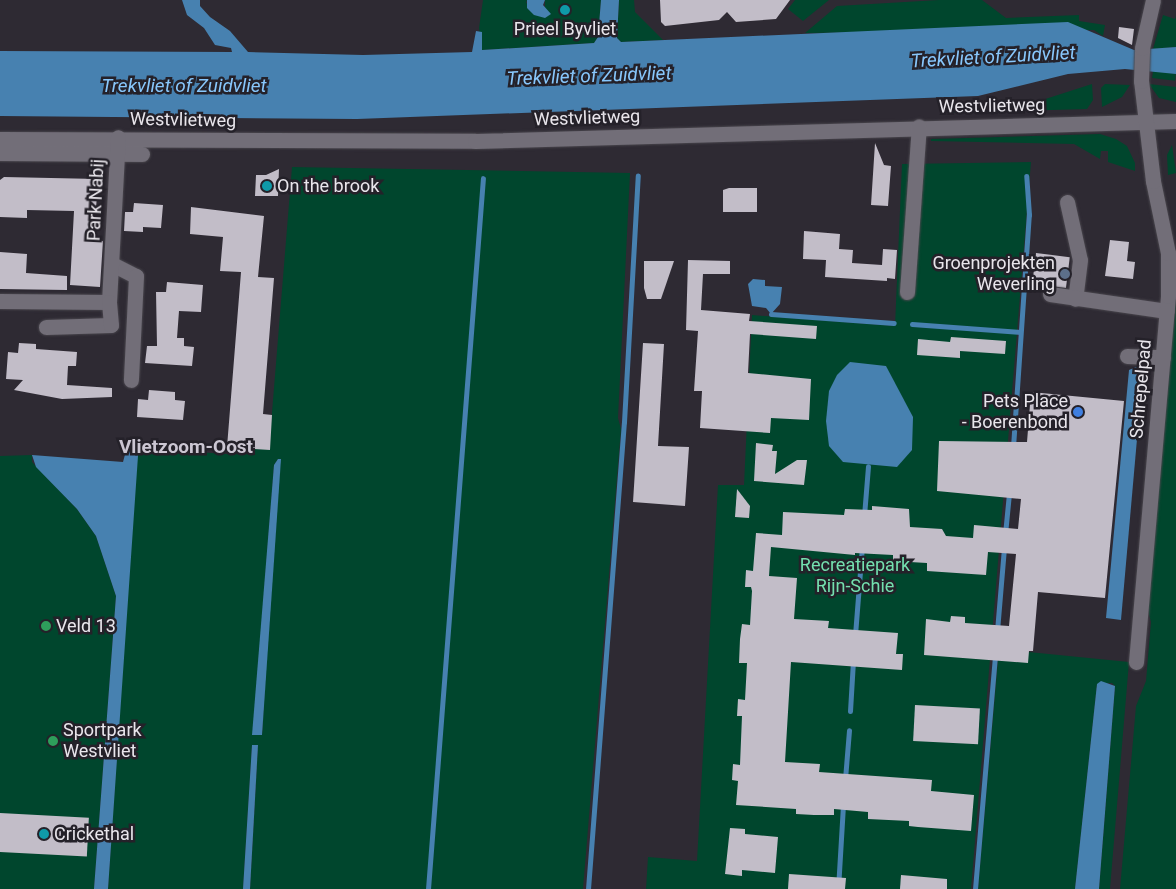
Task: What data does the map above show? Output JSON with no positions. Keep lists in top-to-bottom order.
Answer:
{
  "streets": {
    "street": ["Westvlietweg", "Park Nabij", "Schrepelpad"]
  },
  "crossings": [
    ["Westvlietweg", "Park Nabij"],
    ["Westvlietweg", "Schrepelpad"]
  ],
  "districts": ["Vlietzoom-Oost"],
  "water": ["Trekvliet of Zuidvliet"],
  "parks": ["Recreatiepark Rijn-Schie"],
  "places": [
    "Prieel Byvliet",
    "On the brook",
    "Groenprojekten Weverling",
    "Pets Place - Boerenbond",
    "Veld 13",
    "Sportpark Westvliet",
    "Crickethal"
  ]
}
